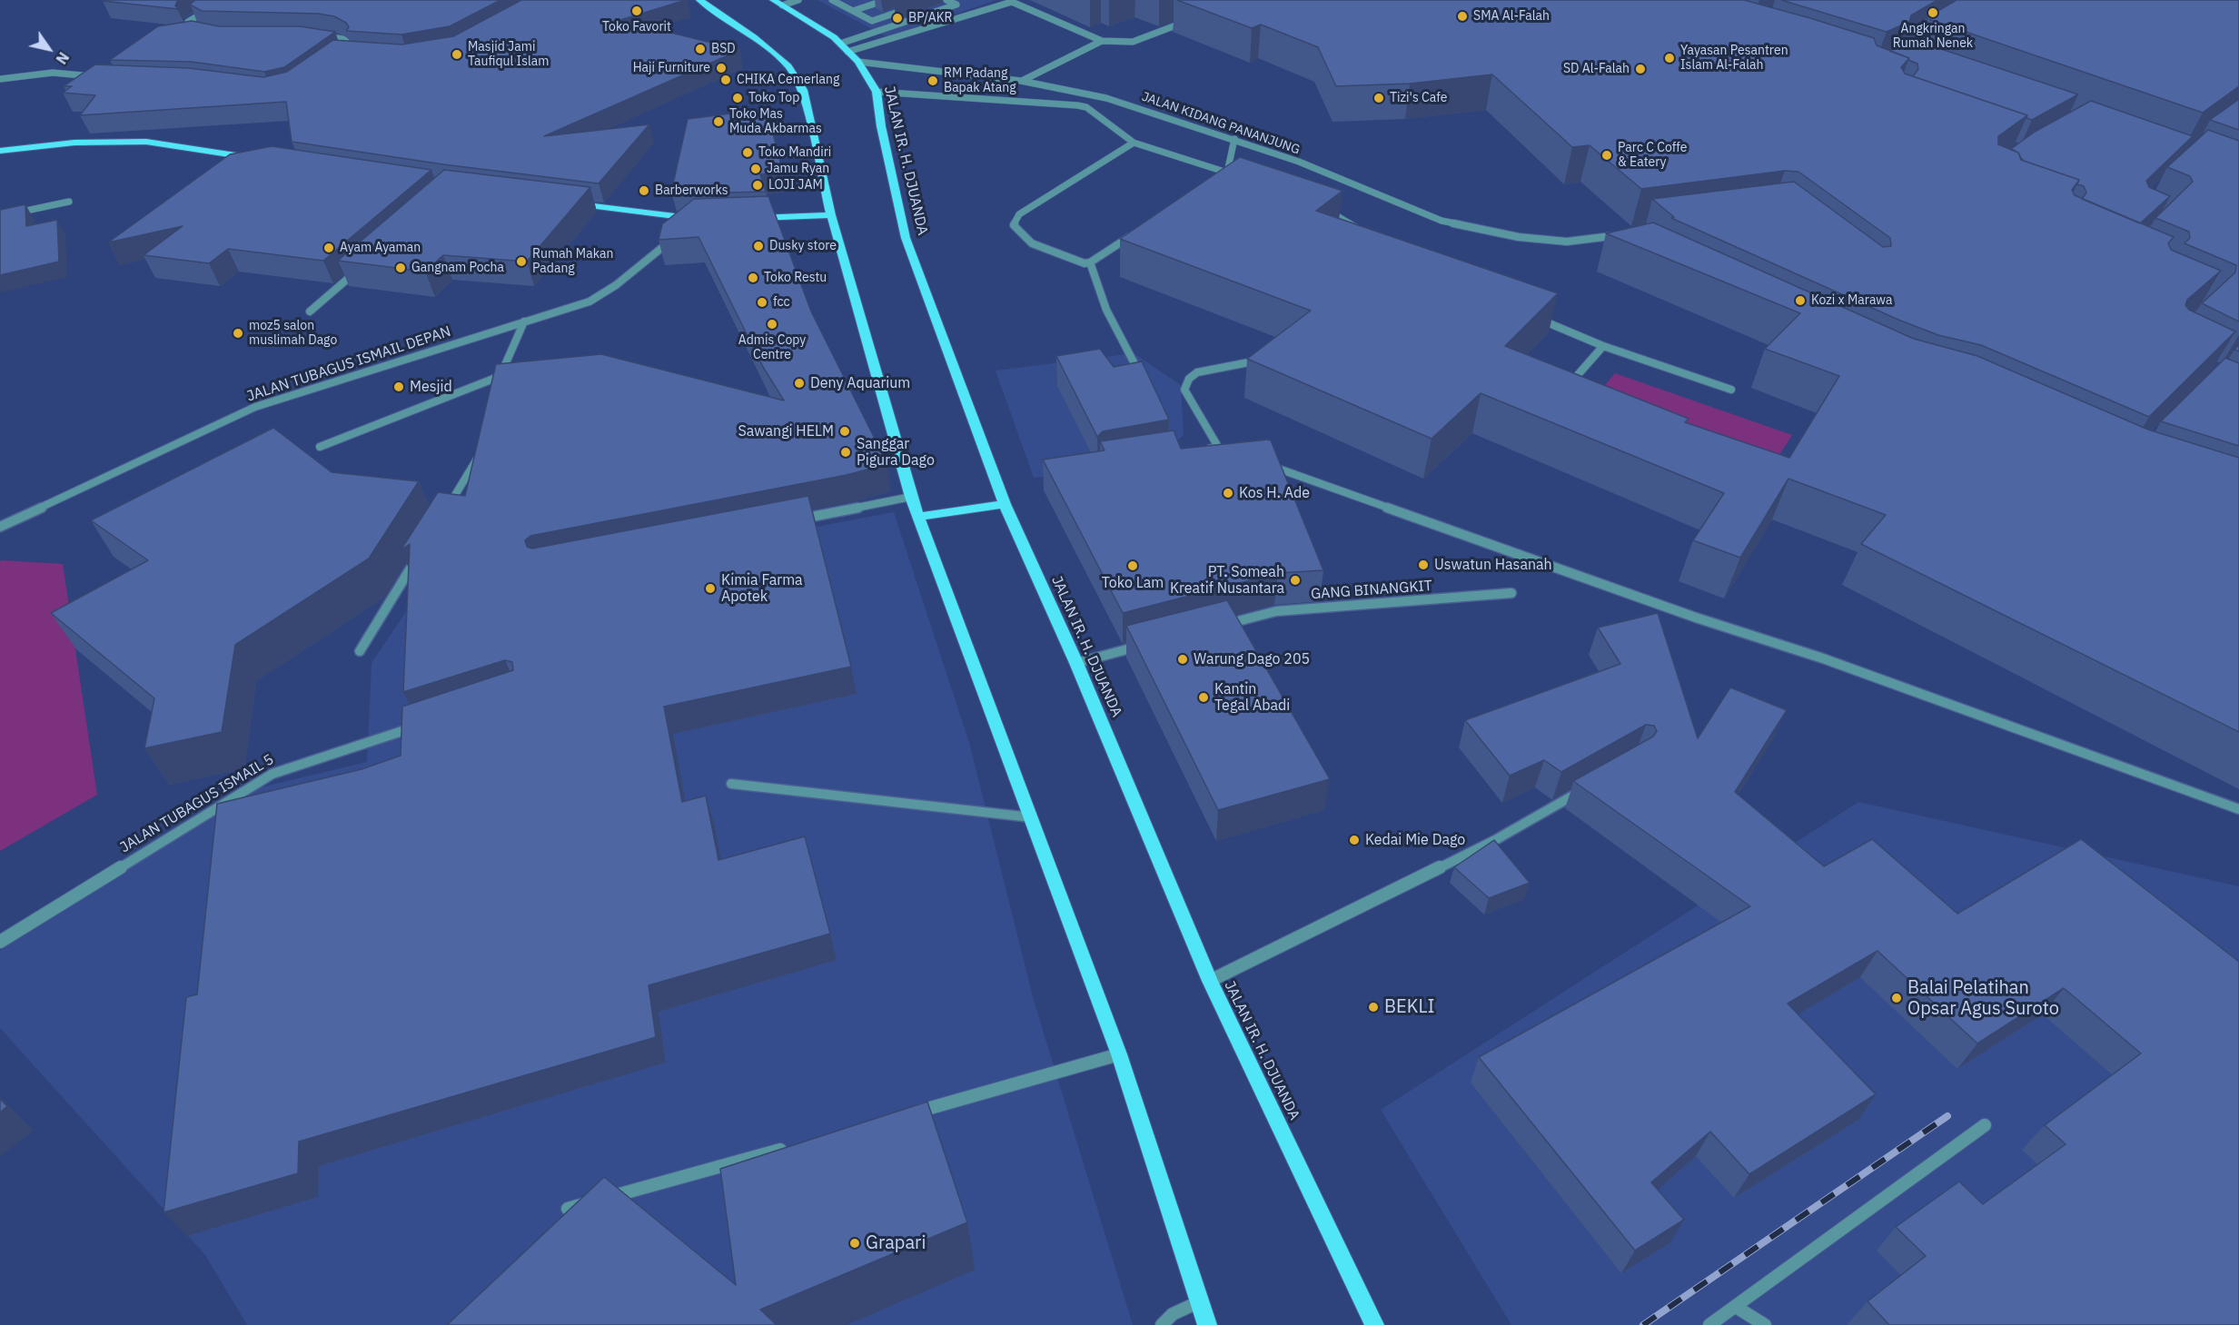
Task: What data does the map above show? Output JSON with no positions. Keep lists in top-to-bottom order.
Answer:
{
  "streets": {
    "main road": ["JALAN IR. H. DJUANDA"],
    "street": [
      "JALAN KIDANG PANANJUNG",
      "JALAN TUBAGUS ISMAIL DEPAN",
      "GANG BINANGKIT",
      "JALAN TUBAGUS ISMAIL 5"
    ]
  },
  "crossings": [
    ["JALAN KIDANG PANANJUNG", "JALAN IR. H. DJUANDA"]
  ],
  "places": [
    "Toko Favorit",
    "Angkringan Rumah Nenek",
    "SMA Al-Falah",
    "BP/AKR",
    "BSD",
    "Masjid Jami Taufiqul Islam",
    "Yayasan Pesantren Islam Al-Falah",
    "Haji Furniture",
    "SD Al-Falah",
    "CHIKA Cemerlang",
    "RM Padang Bapak Atang",
    "Toko Top",
    "Tizi's Cafe",
    "Toko Mas Muda Akbarmas",
    "Toko Mandiri",
    "Parc C Coffe & Eatery",
    "Jamu Ryan",
    "LOJI JAM",
    "Barberworks",
    "Dusky store",
    "Ayam Ayaman",
    "Rumah Makan Padang",
    "Gangnam Pocha",
    "Toko Restu",
    "Kozi x Marawa",
    "fcc",
    "Admis Copy Centre",
    "moz5 salon muslimah Dago",
    "Deny Aquarium",
    "Mesjid",
    "Sawangi HELM",
    "Sanggar Pigura Dago",
    "Kos H. Ade",
    "Uswatun Hasanah",
    "Toko Lam",
    "PT. Someah Kreatif Nusantara",
    "Kimia Farma Apotek",
    "Warung Dago 205",
    "Kantin Tegal Abadi",
    "Kedai Mie Dago",
    "Balai Pelatihan Opsar Agus Suroto",
    "BEKLI",
    "Grapari"
  ],
  "north": "bottom right"
}
